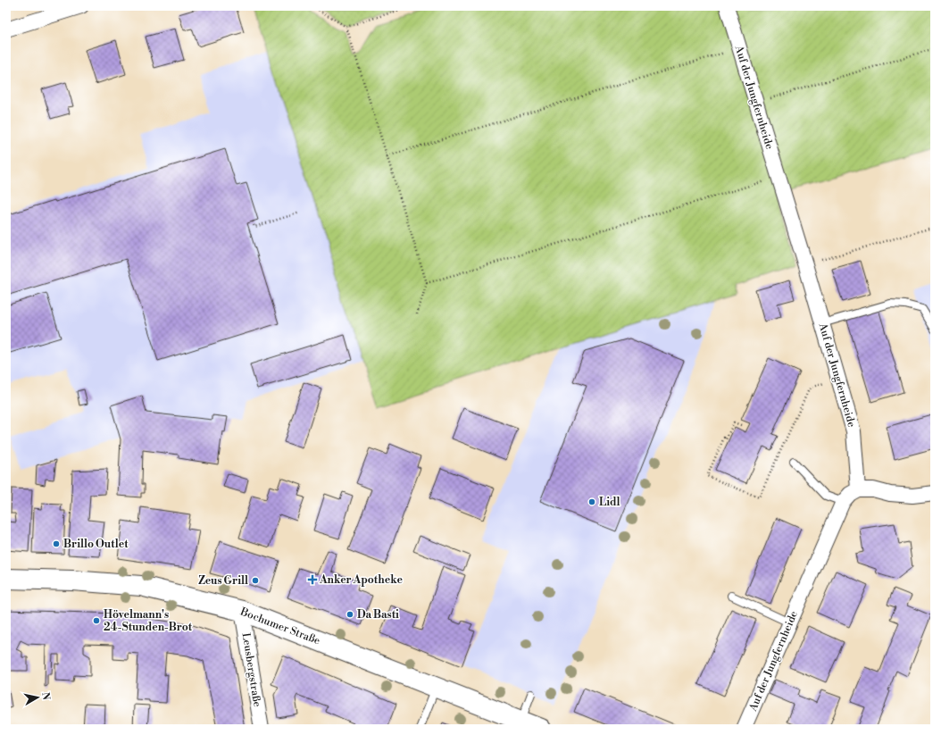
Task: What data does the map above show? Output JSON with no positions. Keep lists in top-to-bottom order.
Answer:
{
  "streets": {
    "main road": ["Bochumer Straße"],
    "street": ["Auf der Jungfernheide", "Leusbergstraße"]
  },
  "crossings": [
    ["Bochumer Straße", "Leusbergstraße"]
  ],
  "places": {
    "other": [
      "Lidl",
      "Brillo Outlet",
      "Zeus Grill",
      "Da Basti",
      "Hövelmann's 24-Stunden-Brot"
    ],
    "health": ["Anker Apotheke"]
  },
  "north": "right"
}
